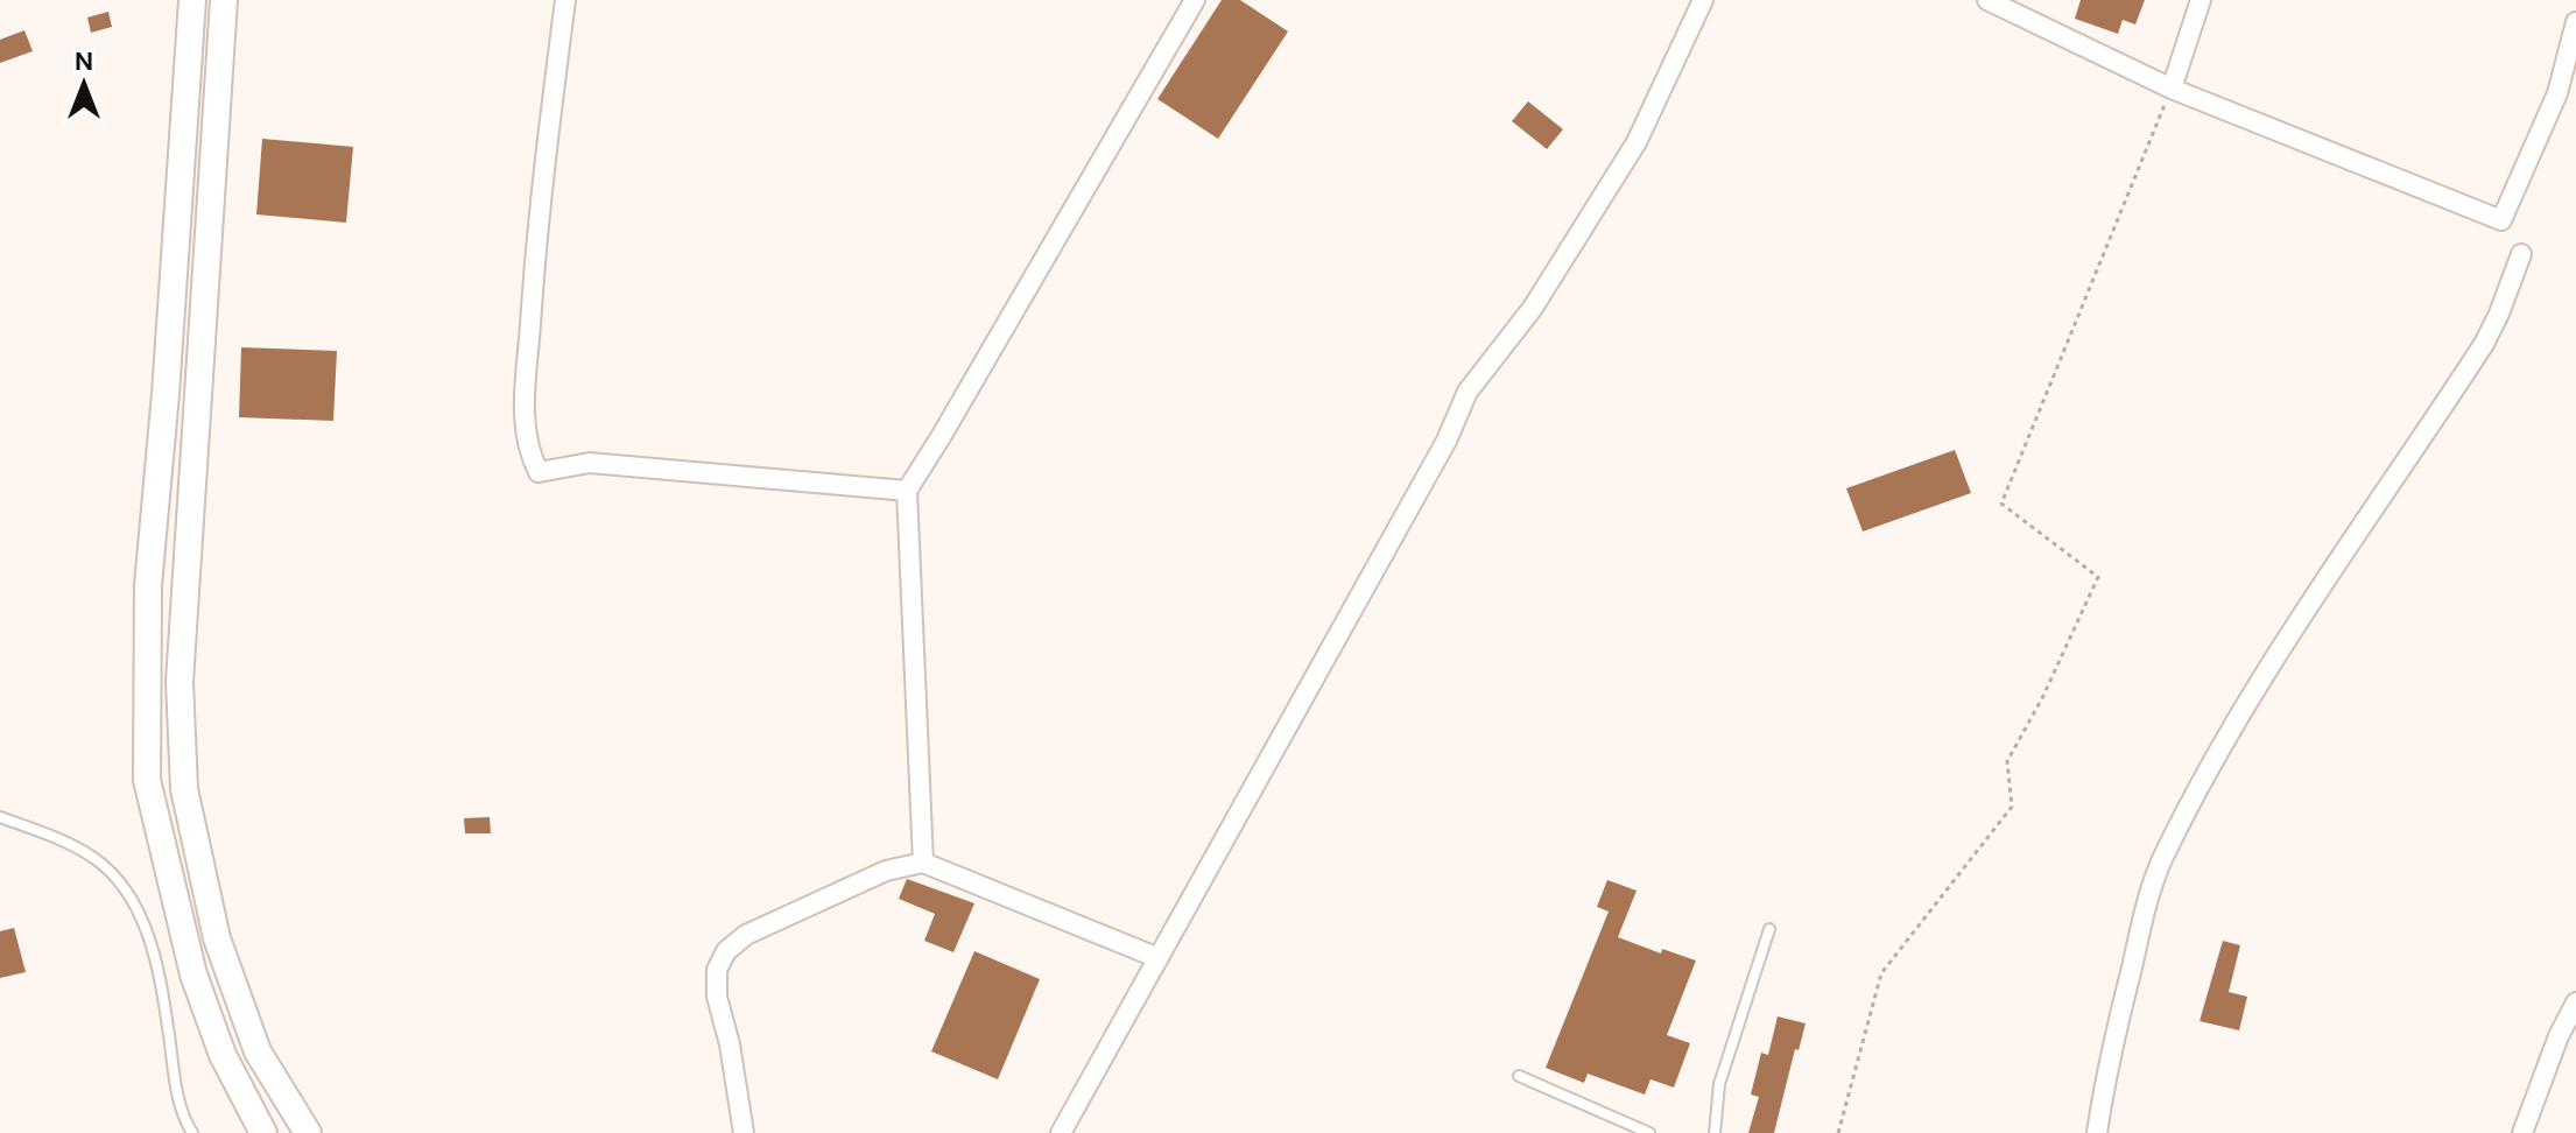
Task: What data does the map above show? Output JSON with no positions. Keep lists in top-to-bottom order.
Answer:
{
  "north": "top"
}
